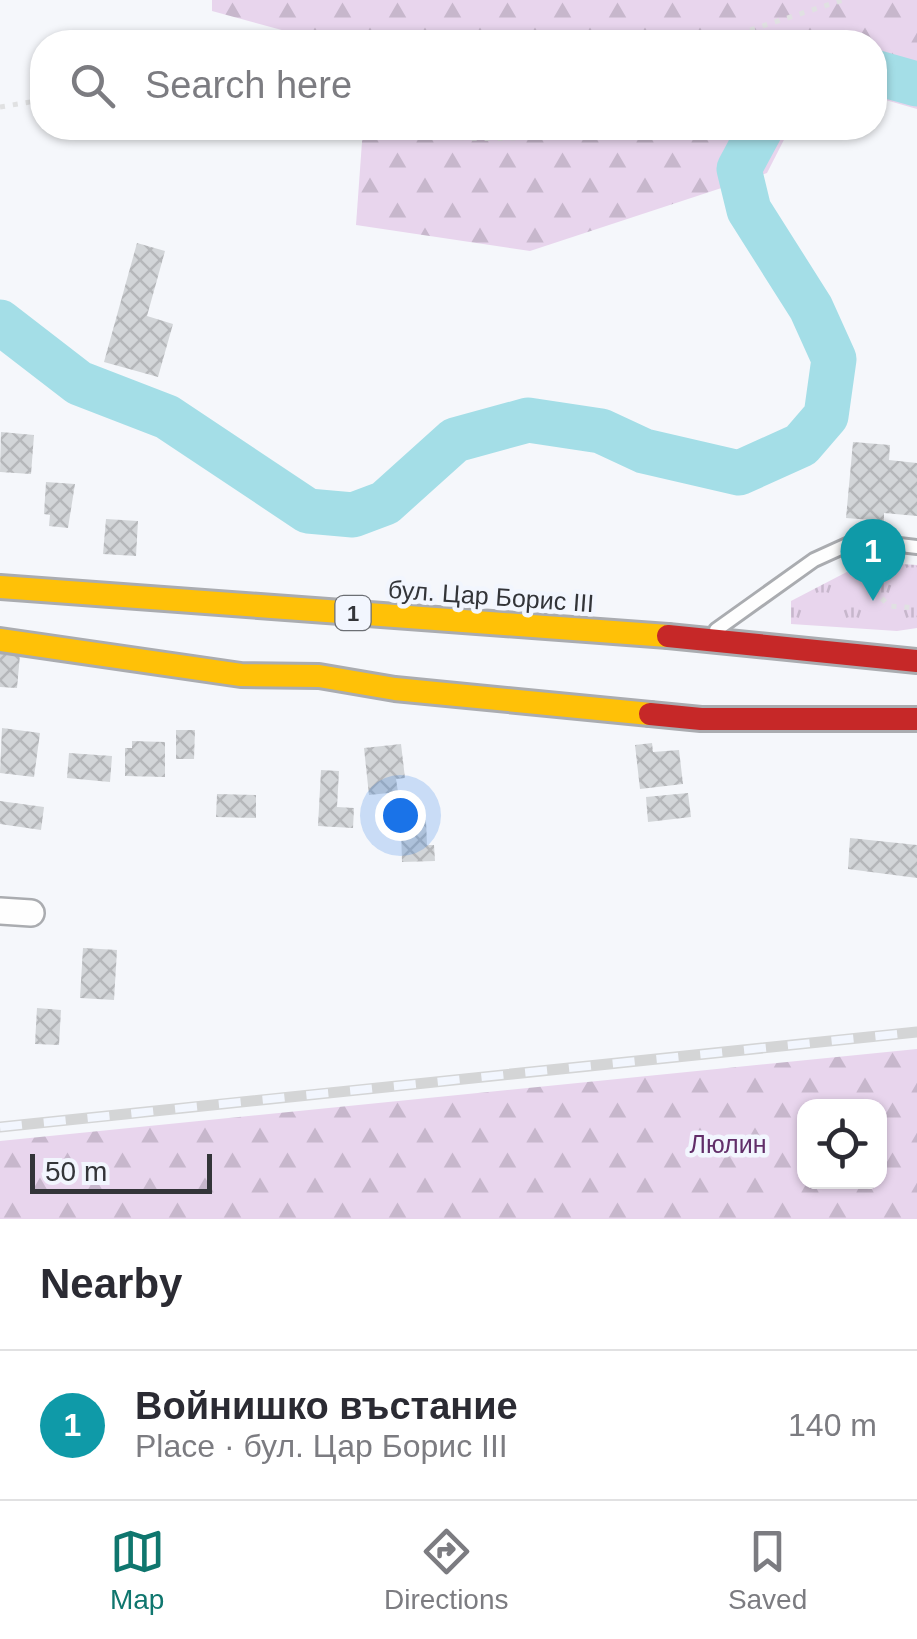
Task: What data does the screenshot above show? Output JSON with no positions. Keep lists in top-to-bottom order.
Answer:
{
  "streets": {
    "main road": ["бул. Цар Борис III", "1"]
  },
  "parks": ["Люлин"],
  "scale_bar": "50 m",
  "page": {
    "search": "Search here",
    "pins": "1",
    "scale": "50 m",
    "heading": "Nearby",
    "list": [
      {
        "mark": "1",
        "name": "Войнишко въстание",
        "note": "Place · бул. Цар Борис III",
        "value": "140 m"
      }
    ],
    "nav": ["Map", "Directions", "Saved"]
  }
}
